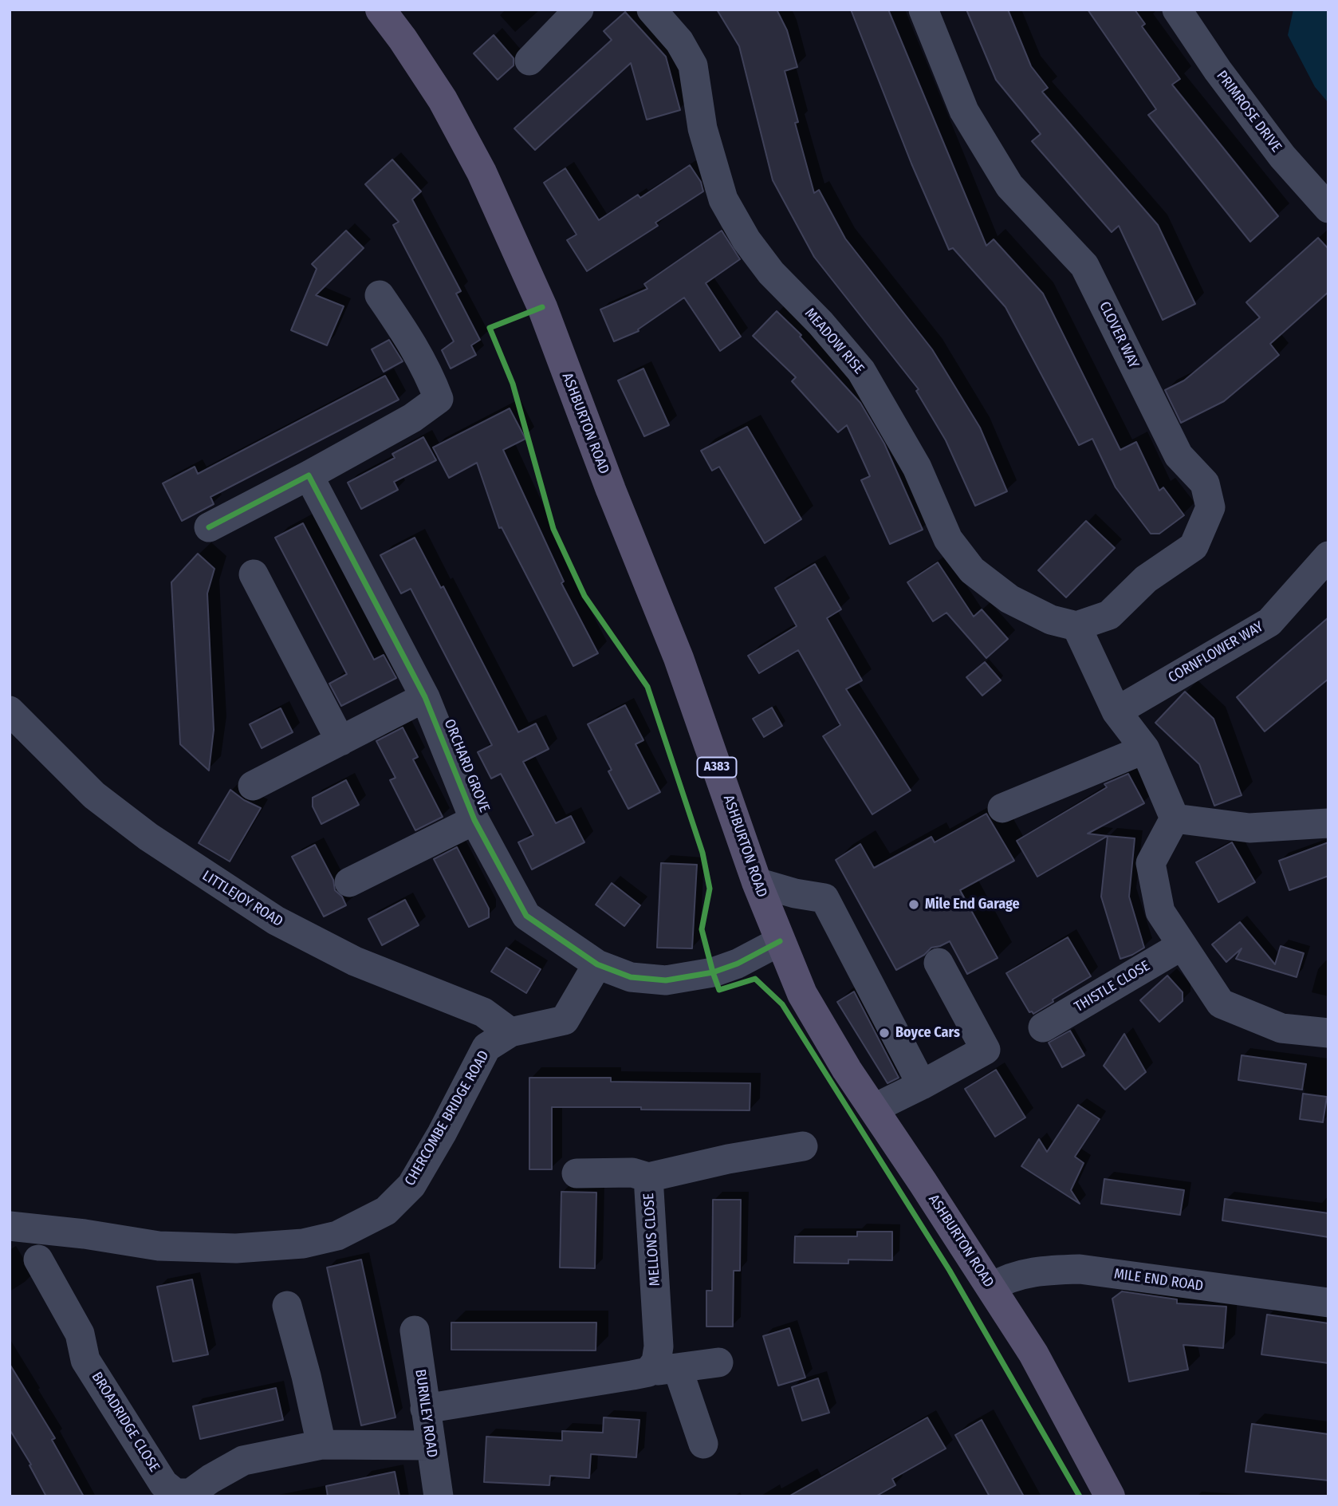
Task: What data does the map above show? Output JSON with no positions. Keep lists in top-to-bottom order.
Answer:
{
  "streets": {
    "main road": ["ASHBURTON ROAD", "A383"],
    "street": [
      "PRIMROSE DRIVE",
      "CLOVER WAY",
      "MEADOW RISE",
      "CORNFLOWER WAY",
      "ORCHARD GROVE",
      "LITTLEJOY ROAD",
      "THISTLE CLOSE",
      "CHERCOMBE BRIDGE ROAD",
      "MELLONS CLOSE",
      "MILE END ROAD",
      "BURNLEY ROAD",
      "BROADRIDGE CLOSE"
    ]
  },
  "crossings": [
    ["CLOVER WAY", "MEADOW RISE"],
    ["ASHBURTON ROAD", "ORCHARD GROVE"],
    ["ASHBURTON ROAD", "MILE END ROAD"],
    ["ORCHARD GROVE", "CHERCOMBE BRIDGE ROAD"],
    ["LITTLEJOY ROAD", "CHERCOMBE BRIDGE ROAD"],
    ["BURNLEY ROAD", "BROADRIDGE CLOSE"]
  ],
  "places": ["Mile End Garage", "Boyce Cars"]
}
